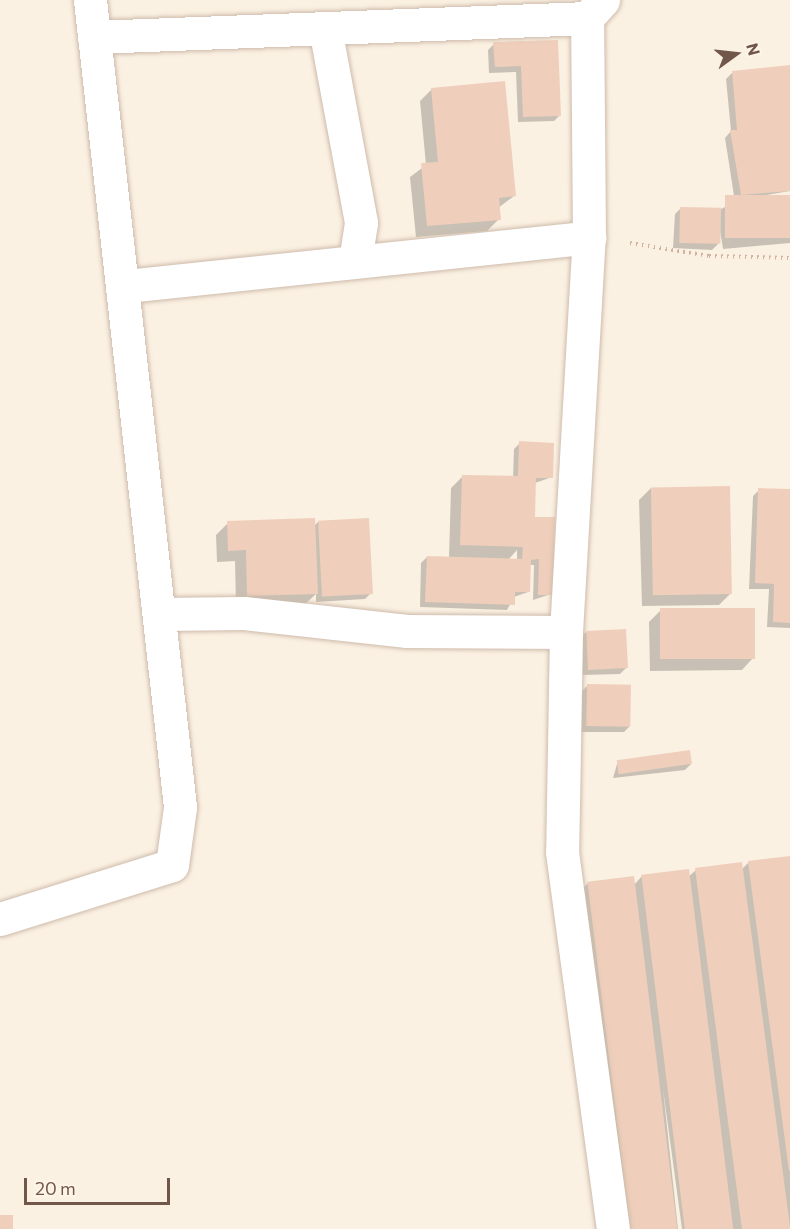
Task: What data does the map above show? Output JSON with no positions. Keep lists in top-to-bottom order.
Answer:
{
  "scale_bar": "20 m",
  "north": "right"
}
